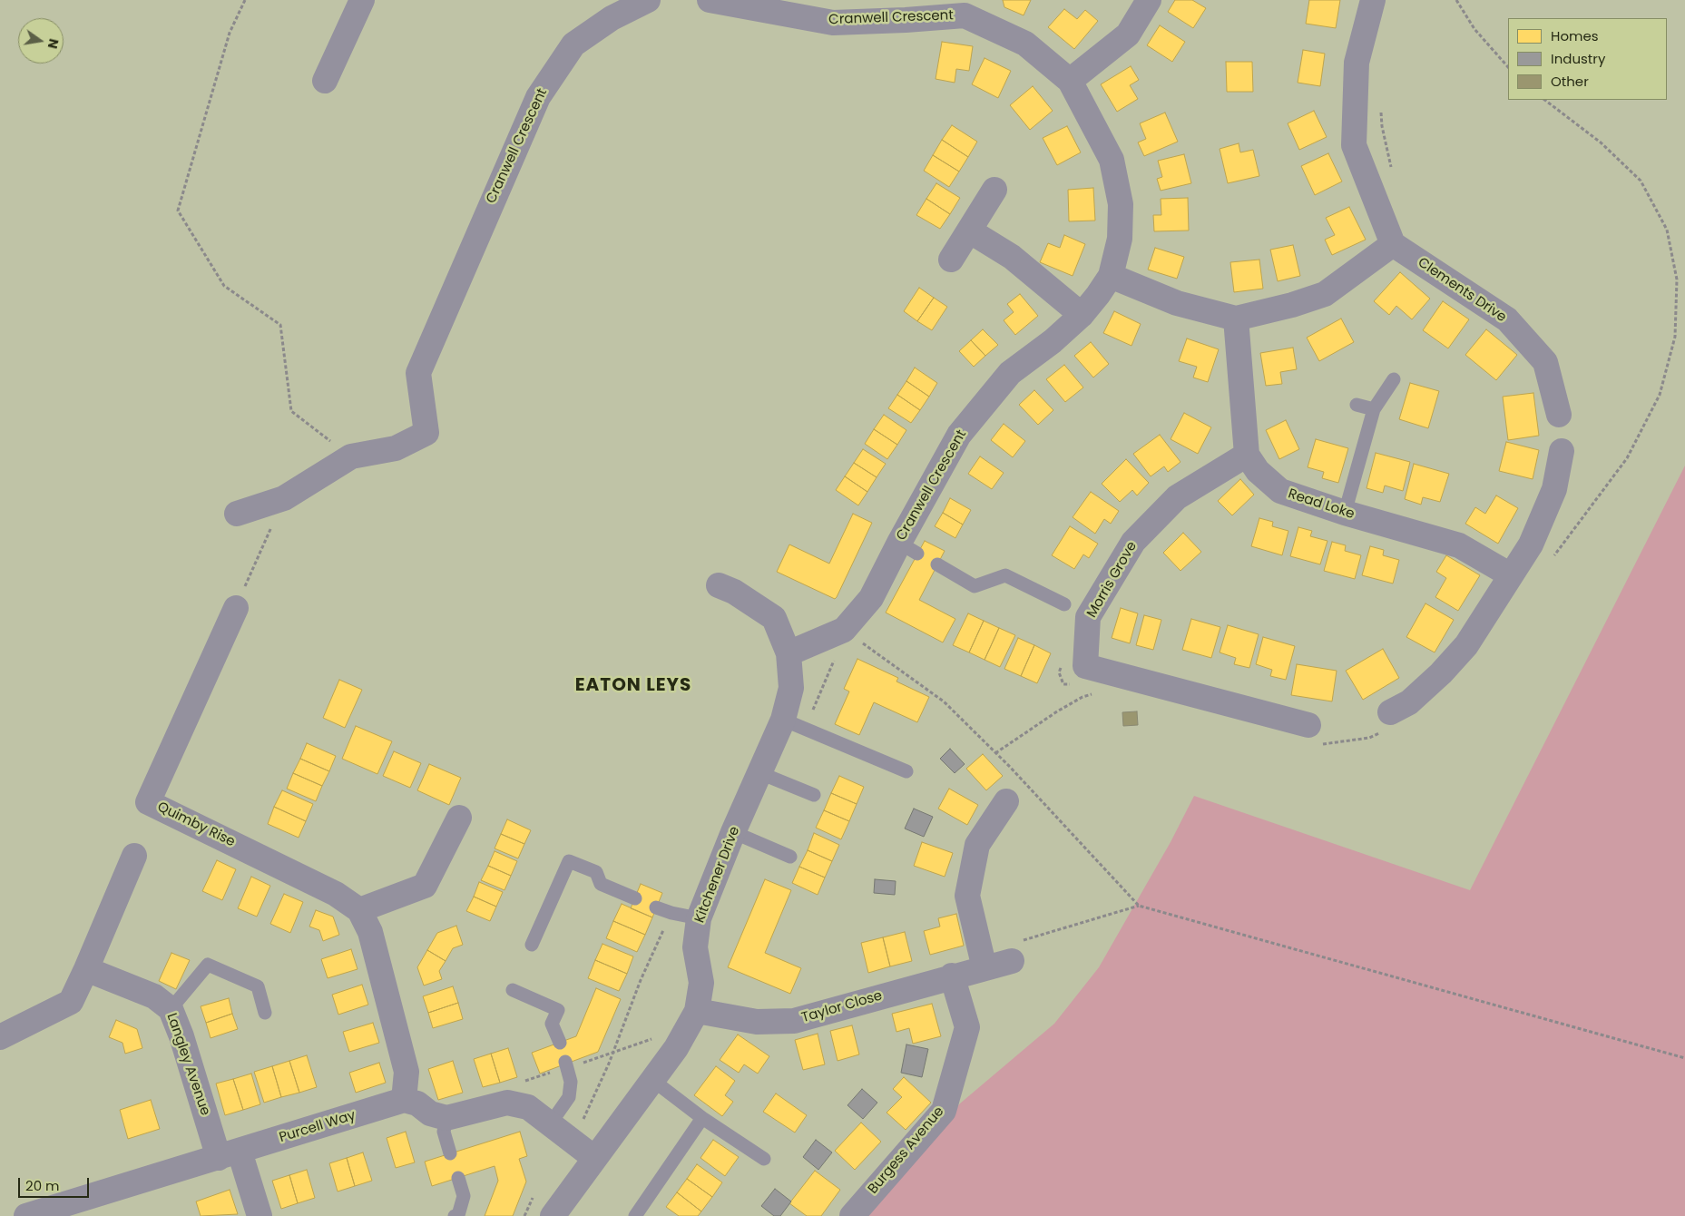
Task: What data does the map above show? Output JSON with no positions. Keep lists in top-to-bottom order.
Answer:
{
  "streets": {
    "street": [
      "Cranwell Crescent",
      "Clements Drive",
      "Read Loke",
      "Morris Grove",
      "Quimby Rise",
      "Kitchener Drive",
      "Taylor Close",
      "Langley Avenue",
      "Purcell Way",
      "Burgess Avenue"
    ]
  },
  "crossings": [
    ["Cranwell Crescent", "Kitchener Drive"],
    ["Read Loke", "Morris Grove"],
    ["Quimby Rise", "Purcell Way"],
    ["Kitchener Drive", "Taylor Close"],
    ["Taylor Close", "Burgess Avenue"],
    ["Langley Avenue", "Purcell Way"]
  ],
  "districts": ["EATON LEYS"],
  "legend": ["Homes", "Industry", "Other"],
  "scale_bar": "20 m",
  "north": "right"
}
